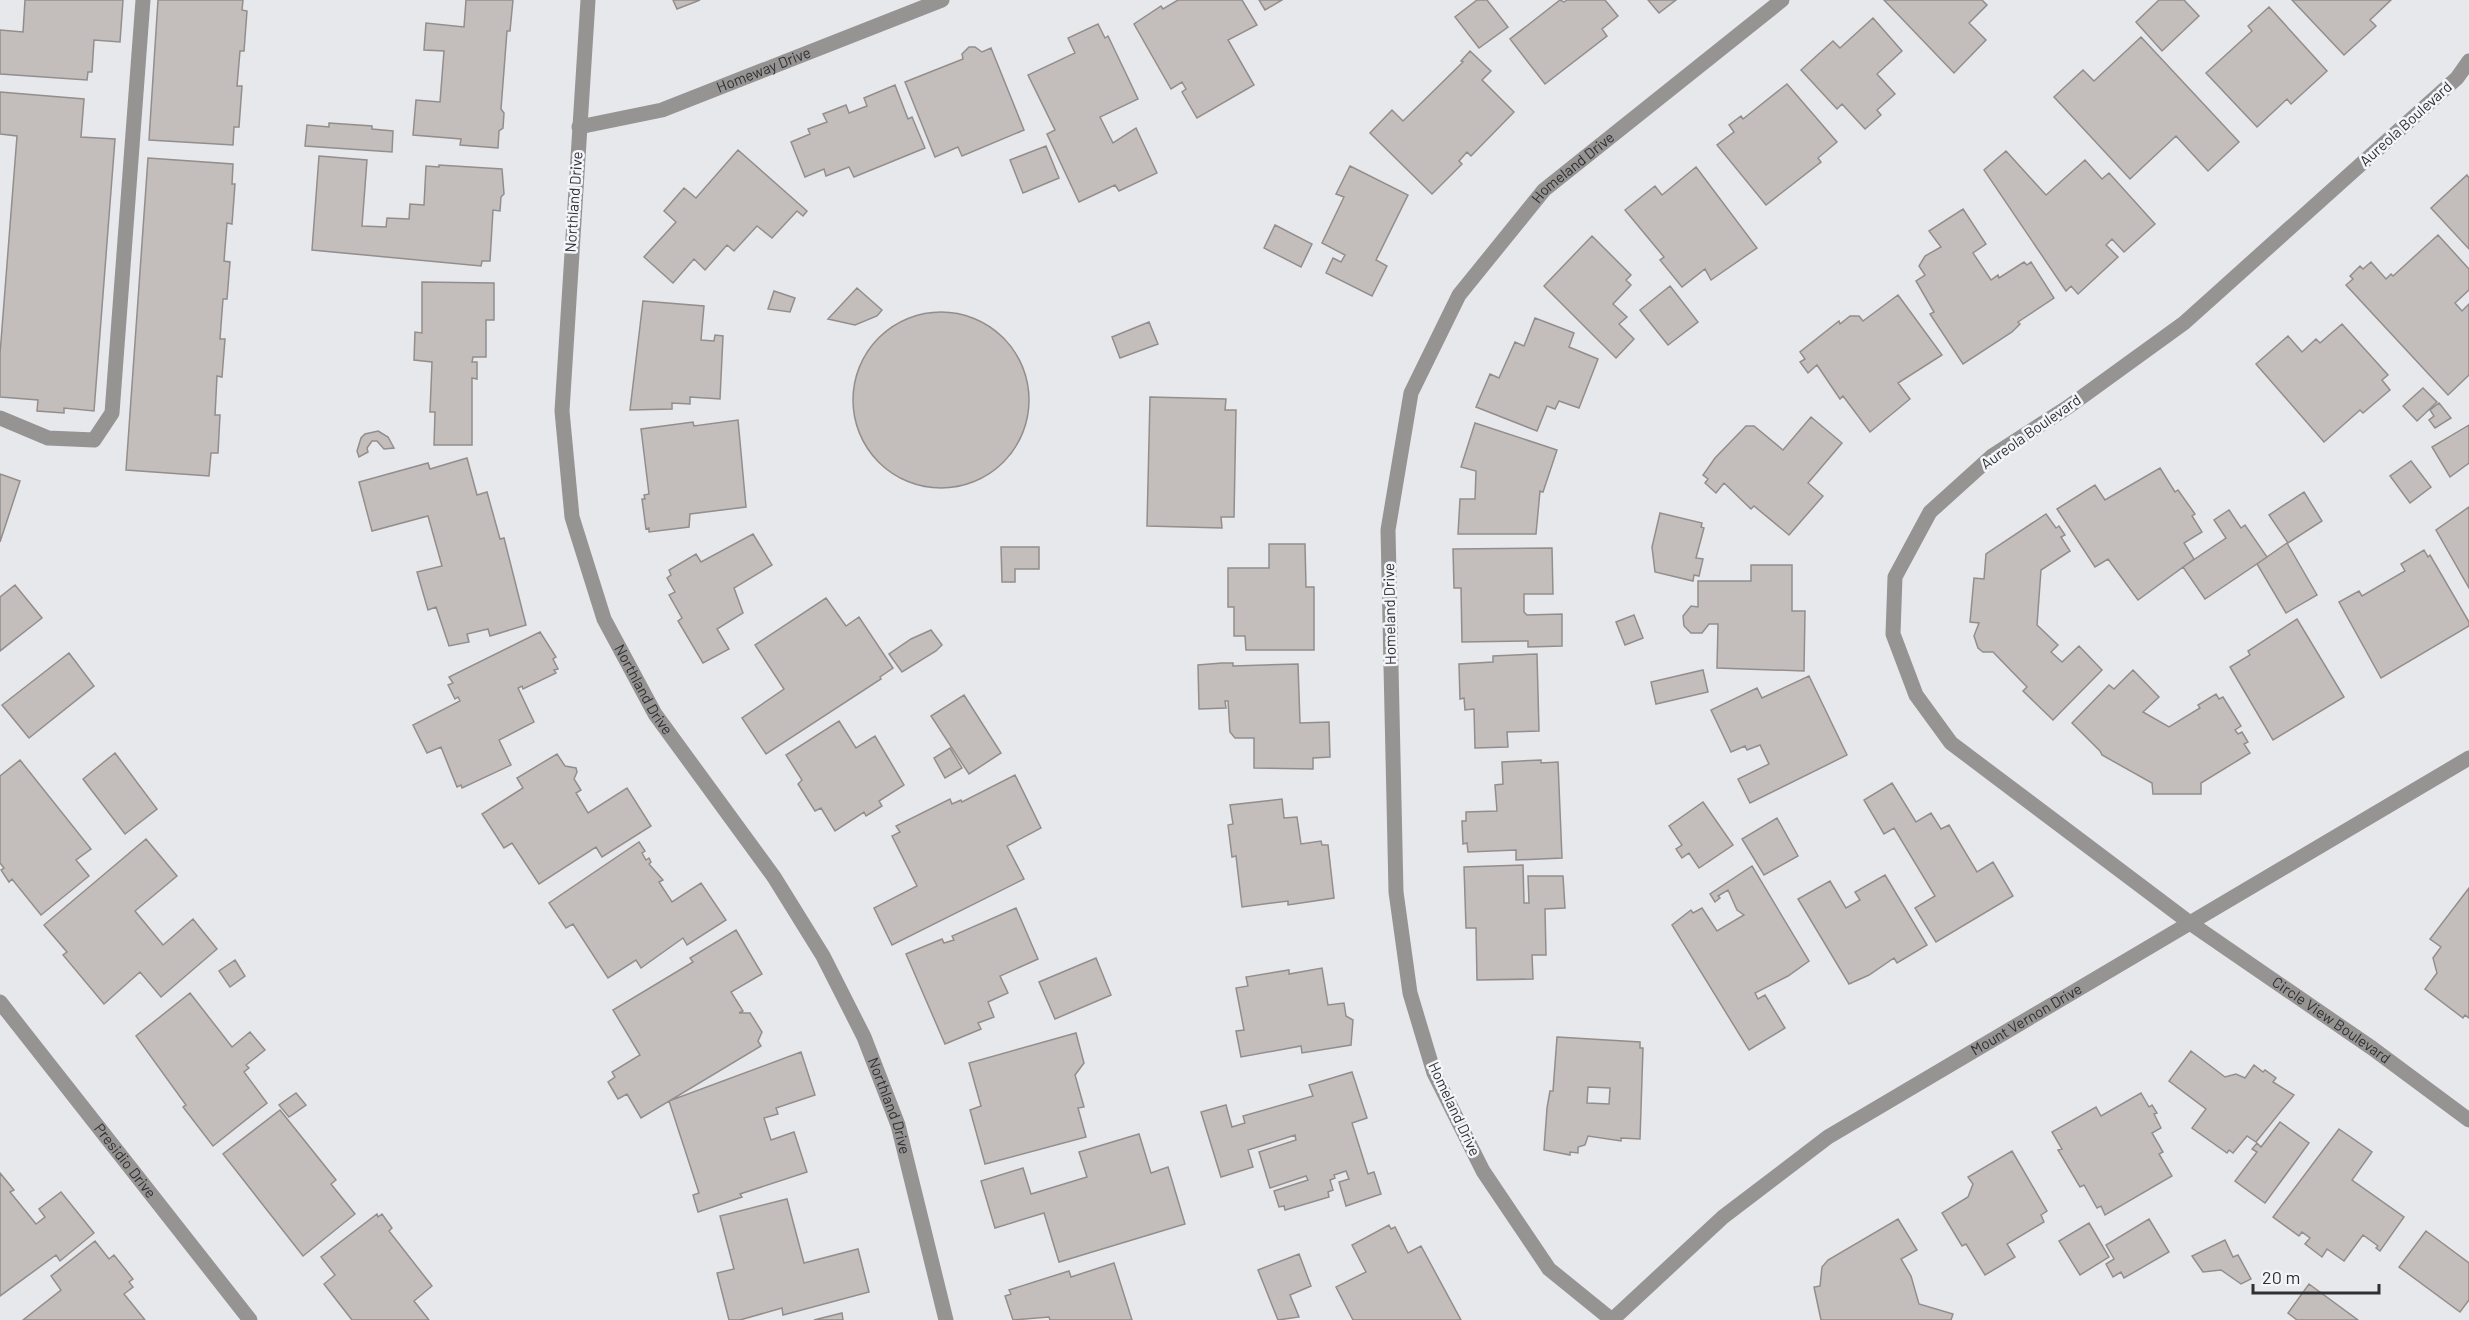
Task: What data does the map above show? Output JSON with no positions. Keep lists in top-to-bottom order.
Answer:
{
  "streets": {
    "street": [
      "Homeway Drive",
      "Aureola Boulevard",
      "Homeland Drive",
      "Northland Drive",
      "Mount Vernon Drive",
      "Circle View Boulevard",
      "Presidio Drive"
    ]
  },
  "crossings": [
    ["Homeway Drive", "Northland Drive"],
    ["Aureola Boulevard", "Mount Vernon Drive"],
    ["Aureola Boulevard", "Circle View Boulevard"],
    ["Homeland Drive", "Mount Vernon Drive"],
    ["Mount Vernon Drive", "Circle View Boulevard"]
  ],
  "scale_bar": "20 m"
}
